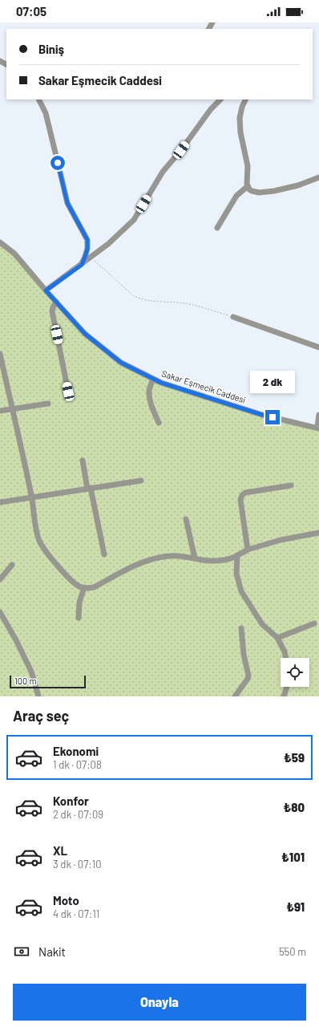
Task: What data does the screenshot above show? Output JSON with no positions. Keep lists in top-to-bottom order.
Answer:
{
  "streets": {
    "street": ["Sakar Eşmecik Caddesi"]
  },
  "scale_bar": "100 m",
  "page": {
    "status": "07:05",
    "banner": ["Biniş", "Sakar Eşmecik Caddesi"],
    "bubble": "2 dk",
    "scale": "100 m",
    "heading": "Araç seç",
    "list": [
      {
        "name": "Ekonomi",
        "note": "1 dk · 07:08",
        "value": "₺59"
      },
      {
        "name": "Konfor",
        "note": "2 dk · 07:09",
        "value": "₺80"
      },
      {
        "name": "XL",
        "note": "3 dk · 07:10",
        "value": "₺101"
      },
      {
        "name": "Moto",
        "note": "4 dk · 07:11",
        "value": "₺91"
      }
    ],
    "pay": ["Nakit", "550 m"],
    "buttons": "Onayla"
  }
}
